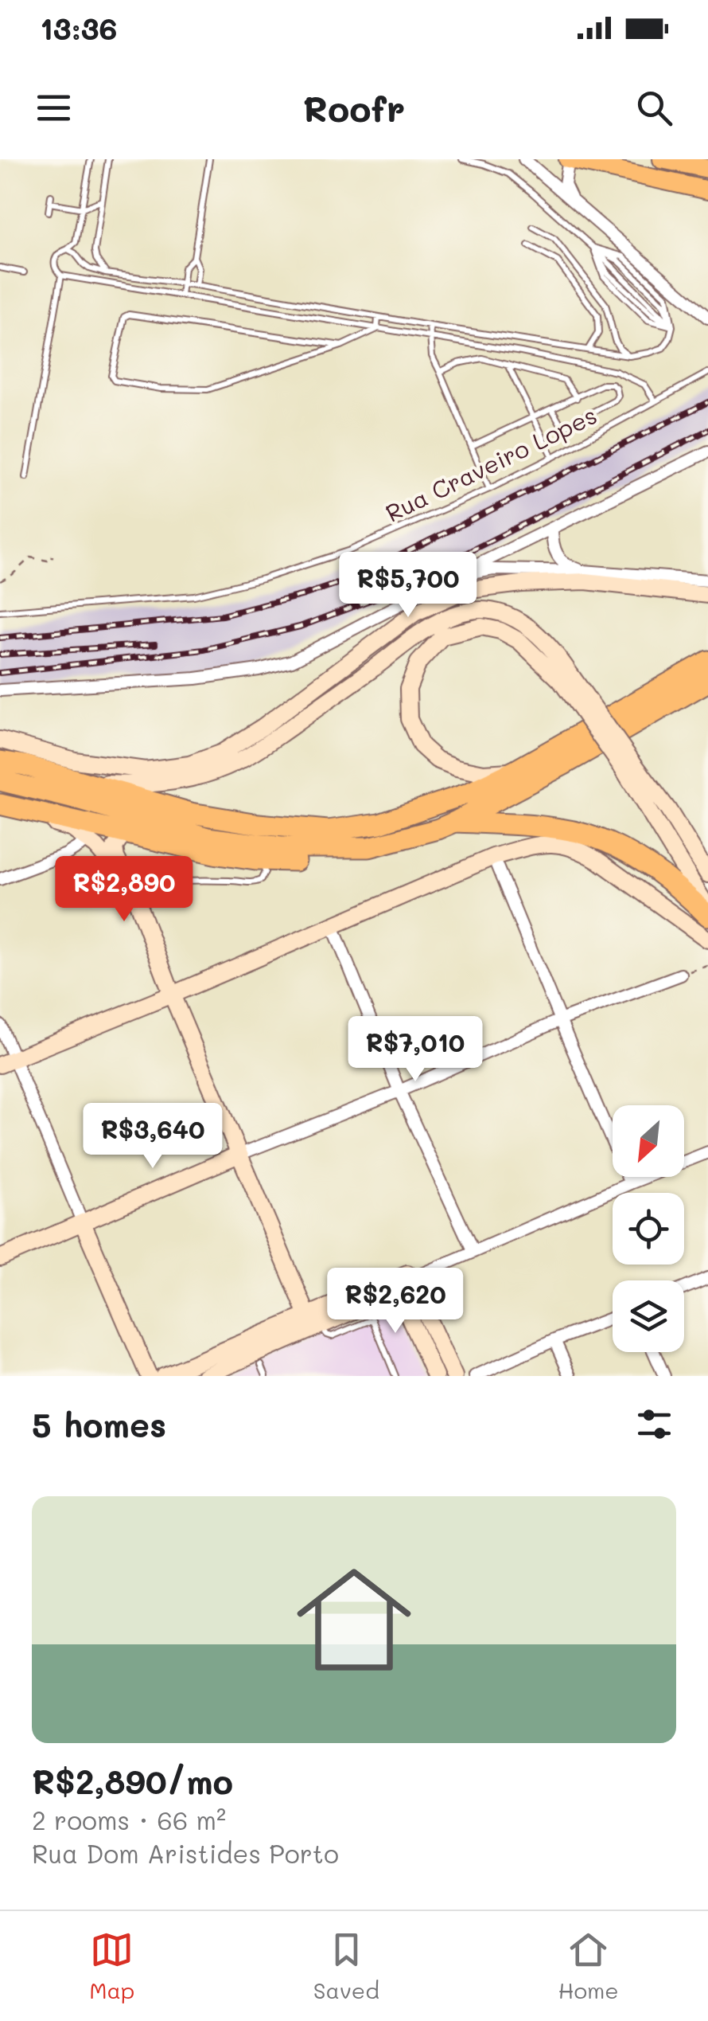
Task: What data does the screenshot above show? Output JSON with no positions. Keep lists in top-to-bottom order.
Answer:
{
  "streets": {
    "lane": ["Rua Craveiro Lopes"]
  },
  "north": "bottom left",
  "page": {
    "status": "13:36",
    "header": "Roofr",
    "price": [
      "R$5,700",
      "R$2,890",
      "R$7,010",
      "R$3,640",
      "R$2,620"
    ],
    "heading": "5 homes",
    "list": [
      {
        "name": "R$2,890/mo",
        "note": "2 rooms · 66 m² · Rua Dom Aristides Porto"
      }
    ],
    "tabs": ["Map", "Saved", "Home"]
  }
}
